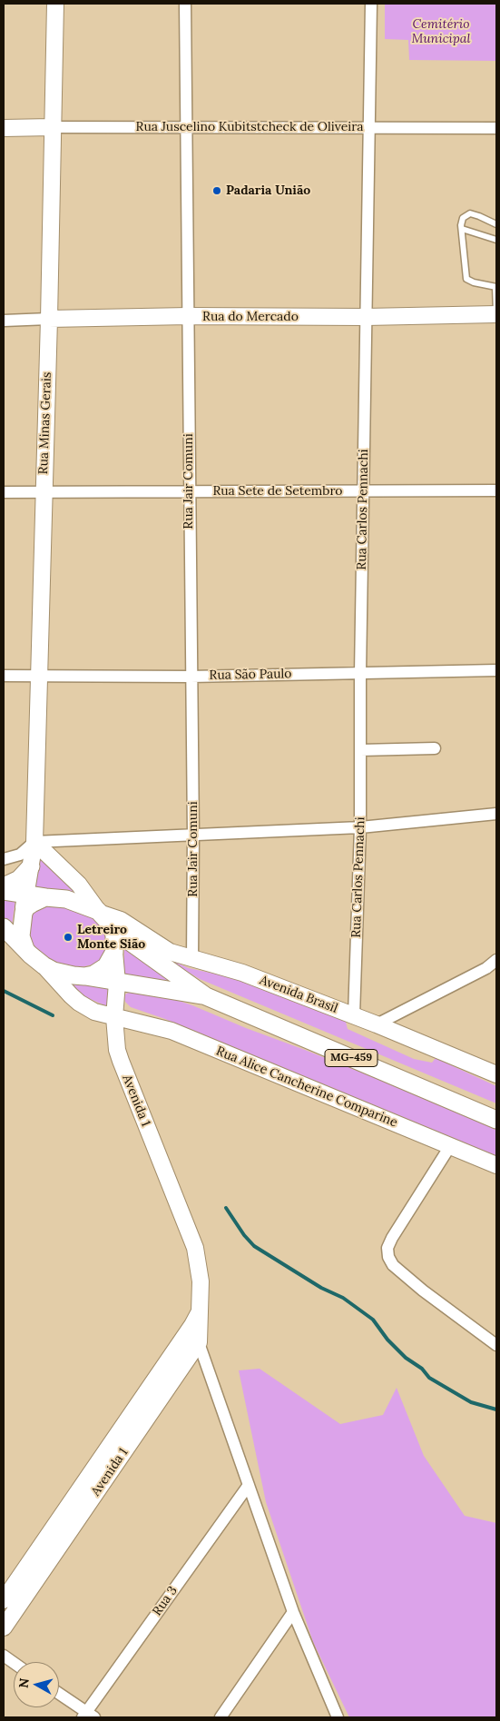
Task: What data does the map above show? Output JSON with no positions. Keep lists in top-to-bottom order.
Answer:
{
  "streets": {
    "main road": ["MG-459"],
    "street": [
      "Rua Juscelino Kubitstcheck de Oliveira",
      "Rua do Mercado",
      "Rua Minas Gerais",
      "Rua Jair Comuni",
      "Rua Sete de Setembro",
      "Rua Carlos Pennachi",
      "Rua São Paulo",
      "Avenida Brasil",
      "Rua Alice Cancherine Comparine",
      "Avenida 1",
      "Rua 3"
    ]
  },
  "crossings": [
    ["Rua Juscelino Kubitstcheck de Oliveira", "Rua Minas Gerais"],
    ["Rua Juscelino Kubitstcheck de Oliveira", "Rua Jair Comuni"],
    ["Rua Juscelino Kubitstcheck de Oliveira", "Rua Carlos Pennachi"],
    ["Rua do Mercado", "Rua Minas Gerais"],
    ["Rua do Mercado", "Rua Jair Comuni"],
    ["Rua do Mercado", "Rua Carlos Pennachi"],
    ["Rua Minas Gerais", "Rua Sete de Setembro"],
    ["Rua Minas Gerais", "Rua São Paulo"],
    ["Rua Minas Gerais", "Avenida Brasil"],
    ["Rua Minas Gerais", "MG-459"],
    ["Rua Minas Gerais", "Rua Alice Cancherine Comparine"],
    ["Rua Minas Gerais", "Avenida 1"],
    ["Rua Jair Comuni", "Rua Sete de Setembro"],
    ["Rua Jair Comuni", "Rua São Paulo"],
    ["Rua Jair Comuni", "Avenida Brasil"],
    ["Rua Sete de Setembro", "Rua Carlos Pennachi"],
    ["Rua Carlos Pennachi", "Rua São Paulo"],
    ["Rua Carlos Pennachi", "Avenida Brasil"],
    ["Avenida Brasil", "MG-459"],
    ["Avenida Brasil", "Rua Alice Cancherine Comparine"],
    ["Avenida Brasil", "Avenida 1"],
    ["MG-459", "Rua Alice Cancherine Comparine"],
    ["MG-459", "Avenida 1"],
    ["Rua Alice Cancherine Comparine", "Avenida 1"]
  ],
  "parks": ["Cemitério Municipal"],
  "places": ["Padaria União", "Letreiro Monte Sião"],
  "north": "left"
}
